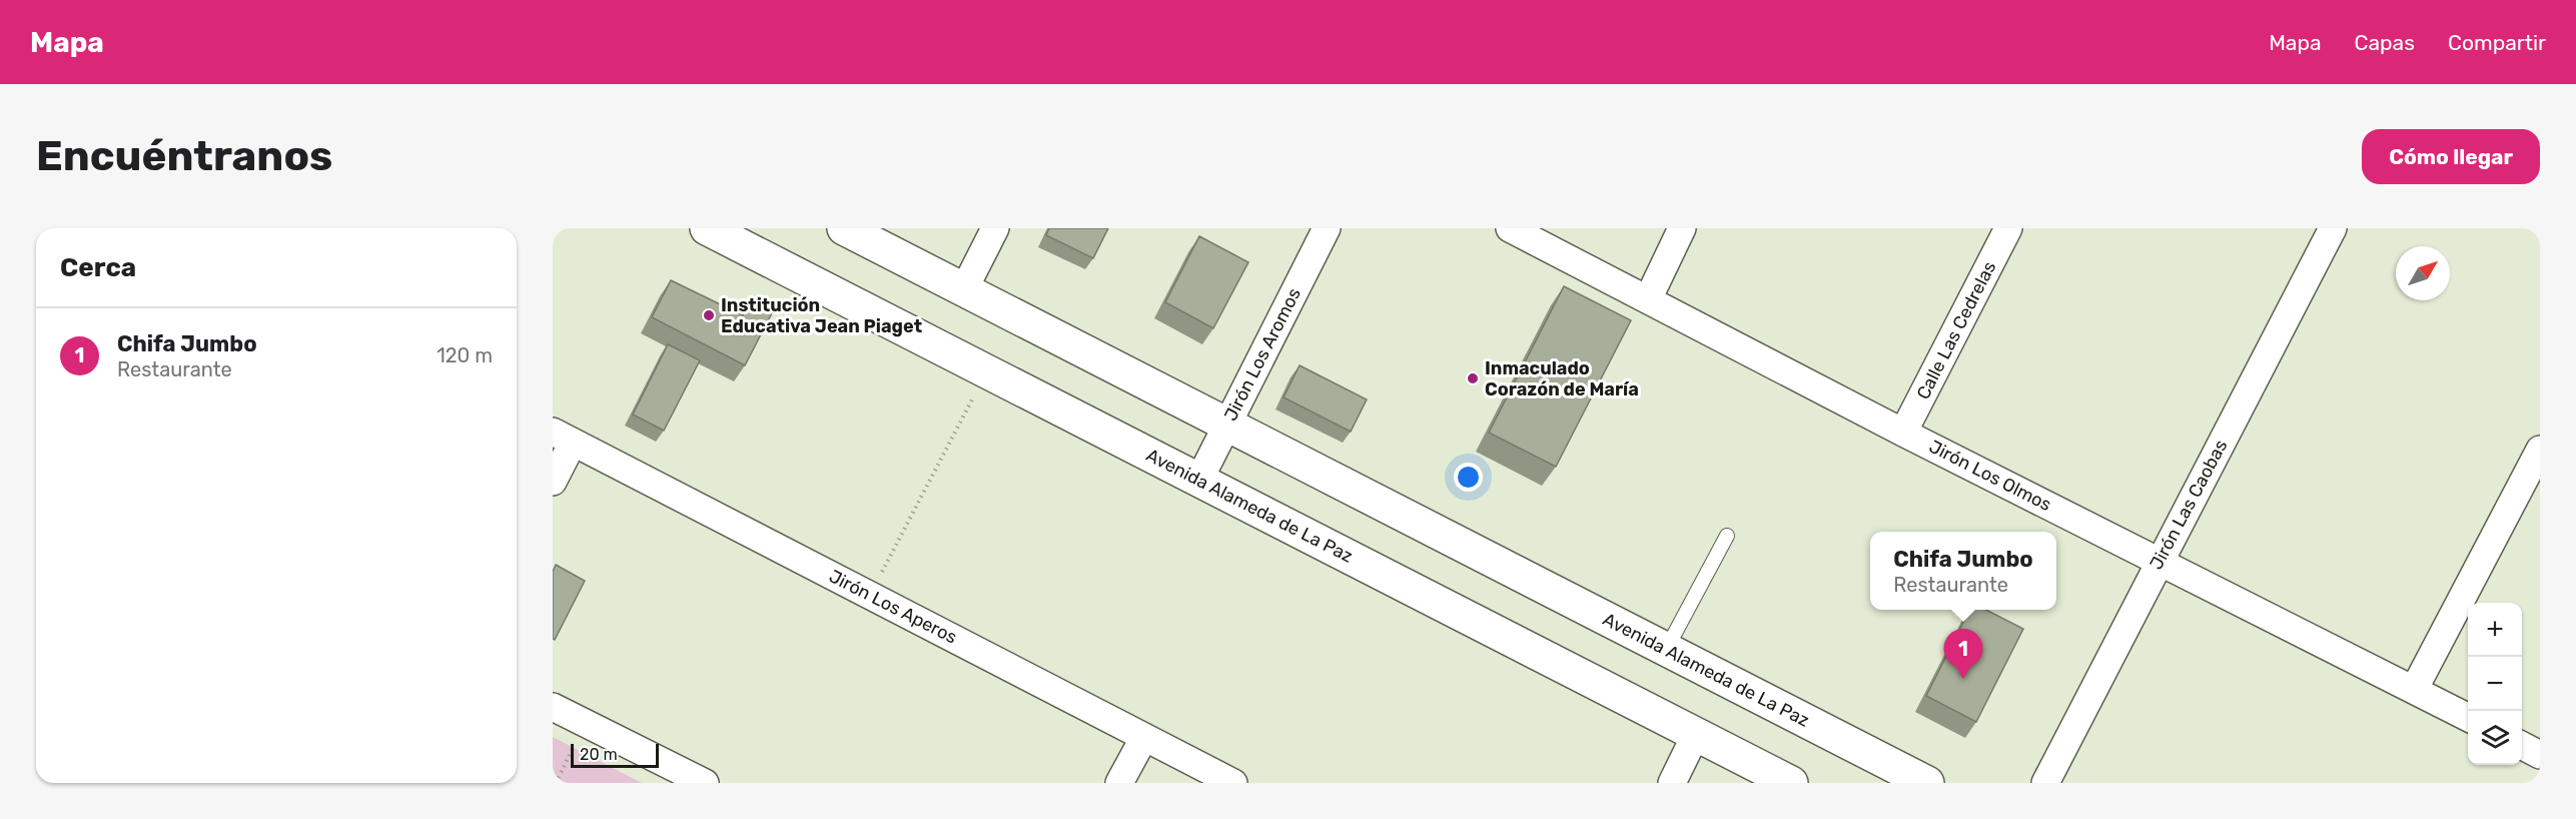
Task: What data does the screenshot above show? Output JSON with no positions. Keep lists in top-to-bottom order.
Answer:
{
  "streets": {
    "street": [
      "Calle Las Cedrelas",
      "Jirón Los Aromos",
      "Jirón Los Olmos",
      "Jirón Las Caobas",
      "Avenida Alameda de La Paz",
      "Jirón Los Aperos"
    ]
  },
  "crossings": [
    ["Calle Las Cedrelas", "Jirón Los Olmos"],
    ["Jirón Los Aromos", "Avenida Alameda de La Paz"],
    ["Jirón Los Olmos", "Jirón Las Caobas"]
  ],
  "places": ["Institución Educativa Jean Piaget", "Inmaculado Corazón de María"],
  "scale_bar": "20 m",
  "north": "top right",
  "page": {
    "header": "Mapa",
    "nav": ["Mapa", "Capas", "Compartir"],
    "buttons": "Cómo llegar",
    "title": "Encuéntranos",
    "heading": "Cerca",
    "list": [
      {
        "mark": "1",
        "name": "Chifa Jumbo",
        "note": "Restaurante",
        "value": "120 m"
      }
    ],
    "popup": ["Chifa Jumbo", "Restaurante"],
    "map_buttons": ["+", "−"],
    "pins": "1",
    "scale": "20 m"
  }
}
